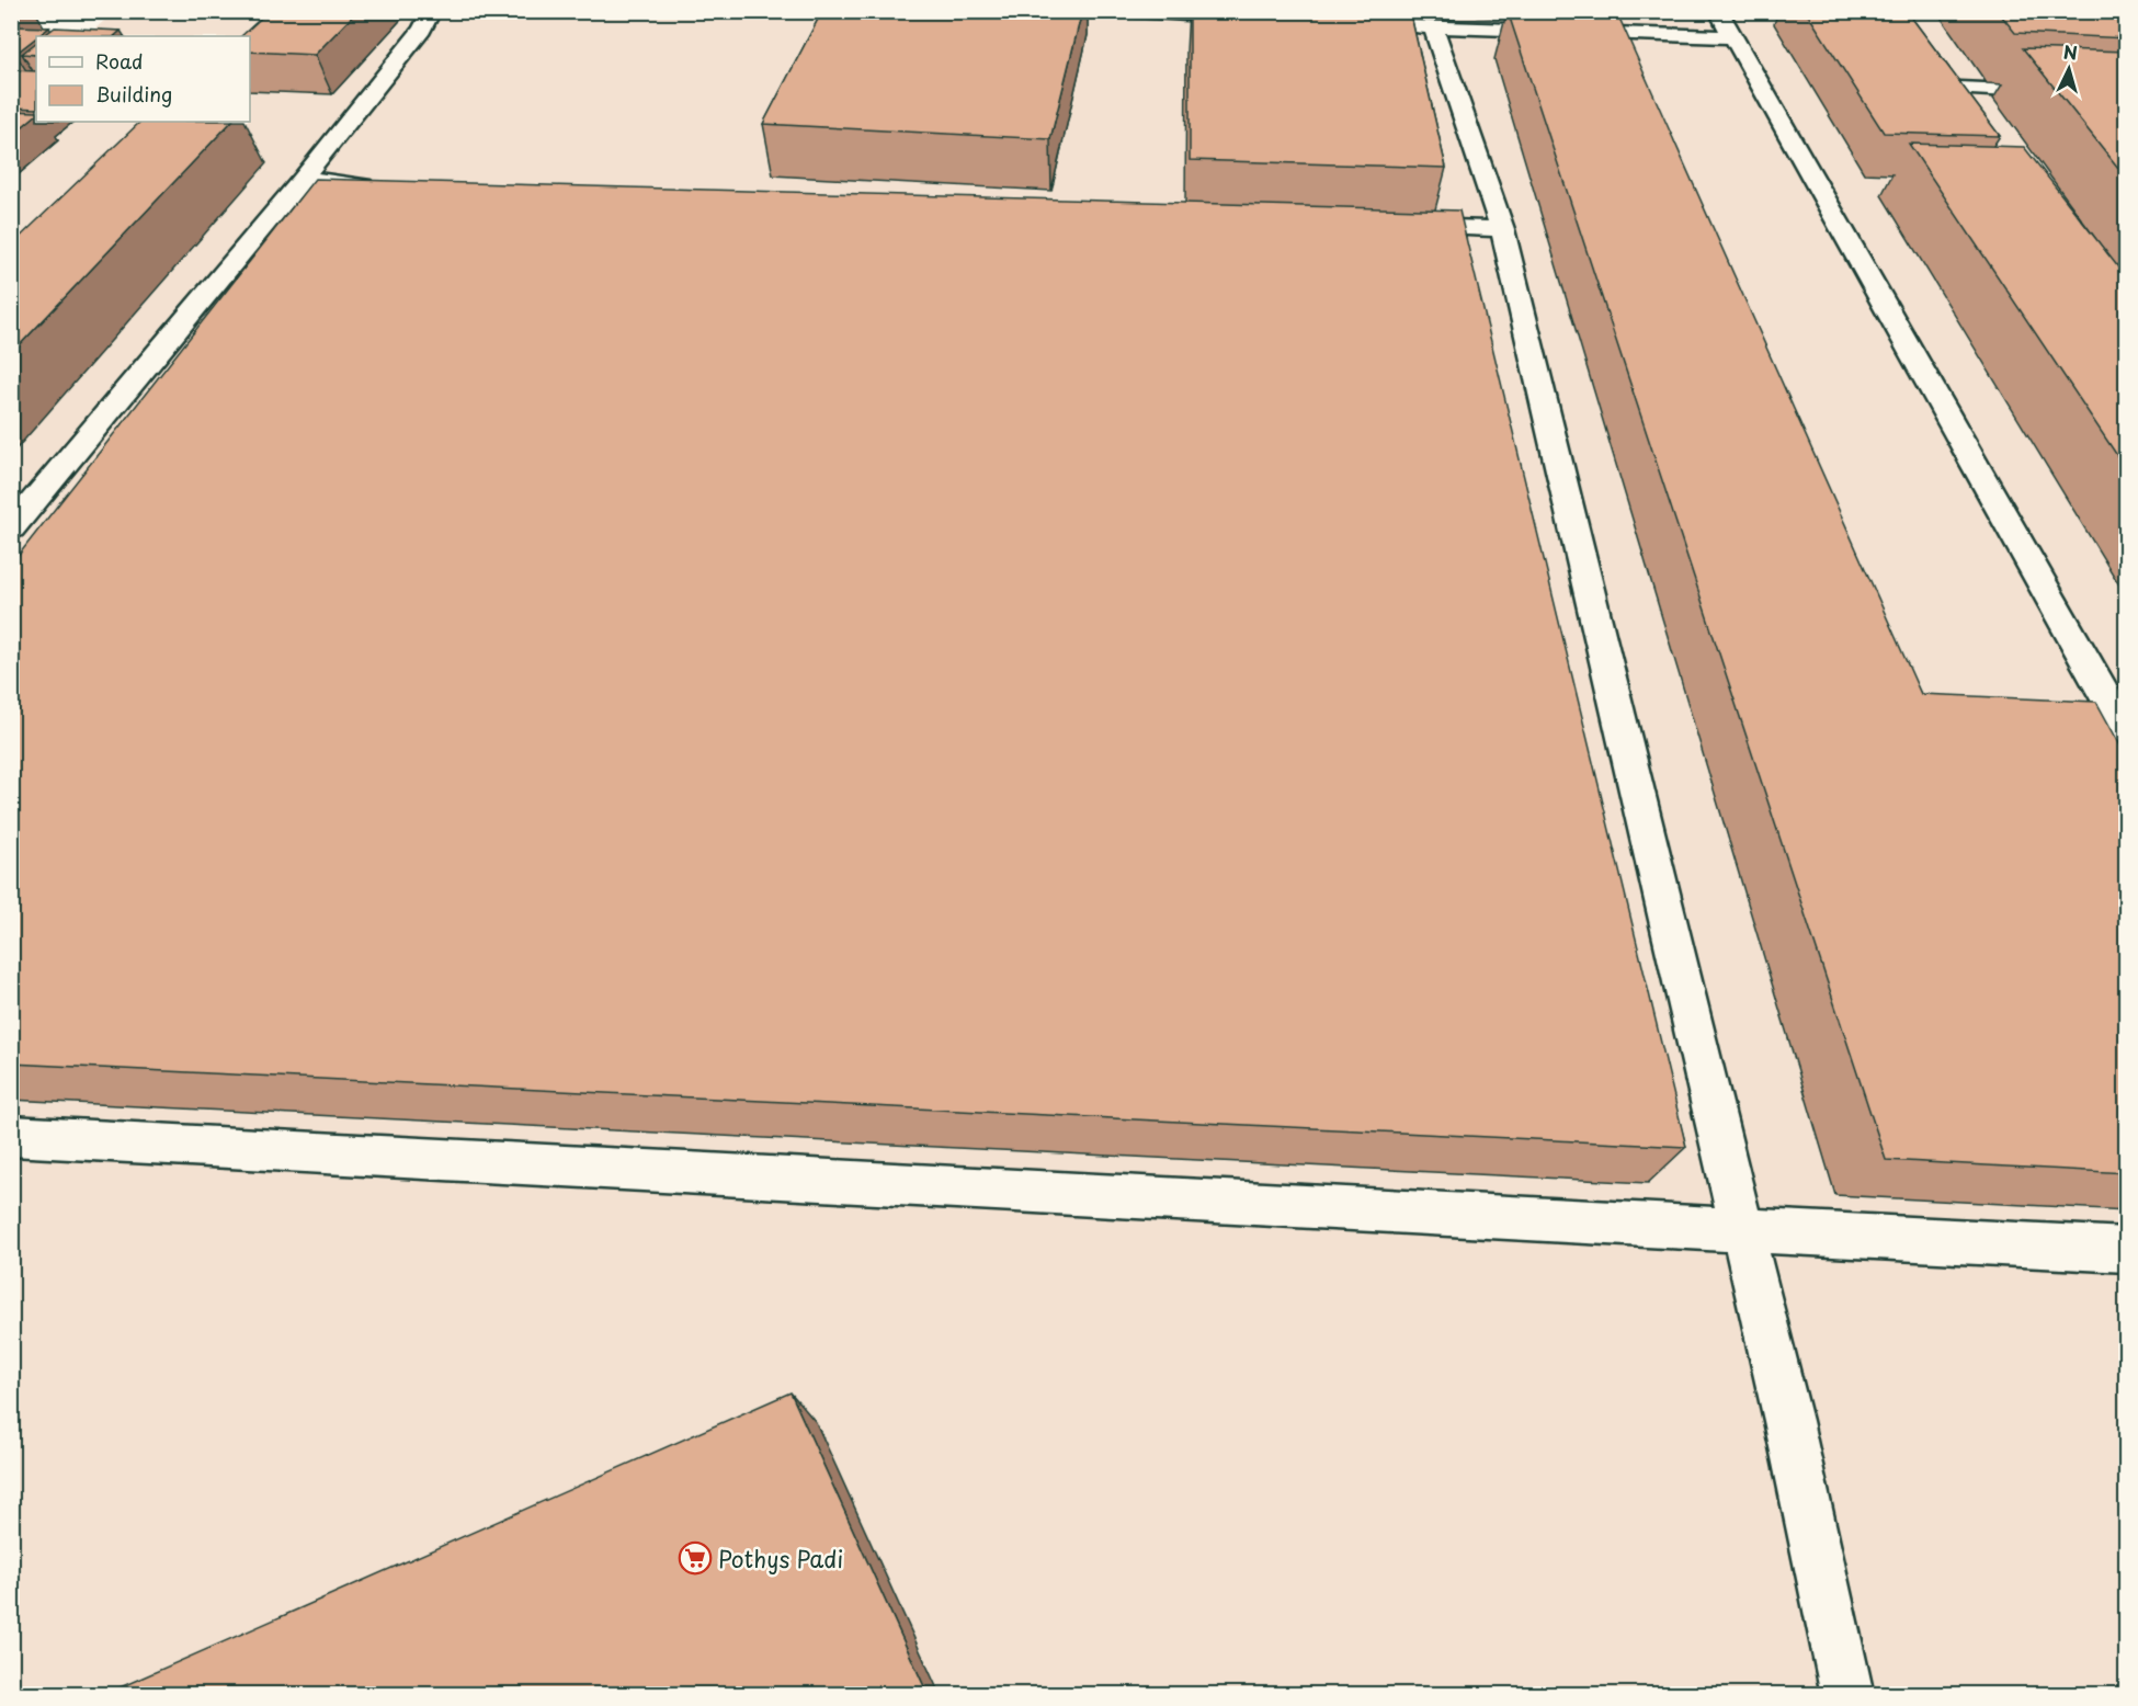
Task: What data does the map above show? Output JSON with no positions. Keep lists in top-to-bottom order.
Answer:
{
  "places": {
    "supermarket": ["Pothys Padi"]
  },
  "legend": ["Road", "Building"],
  "north": "top"
}
